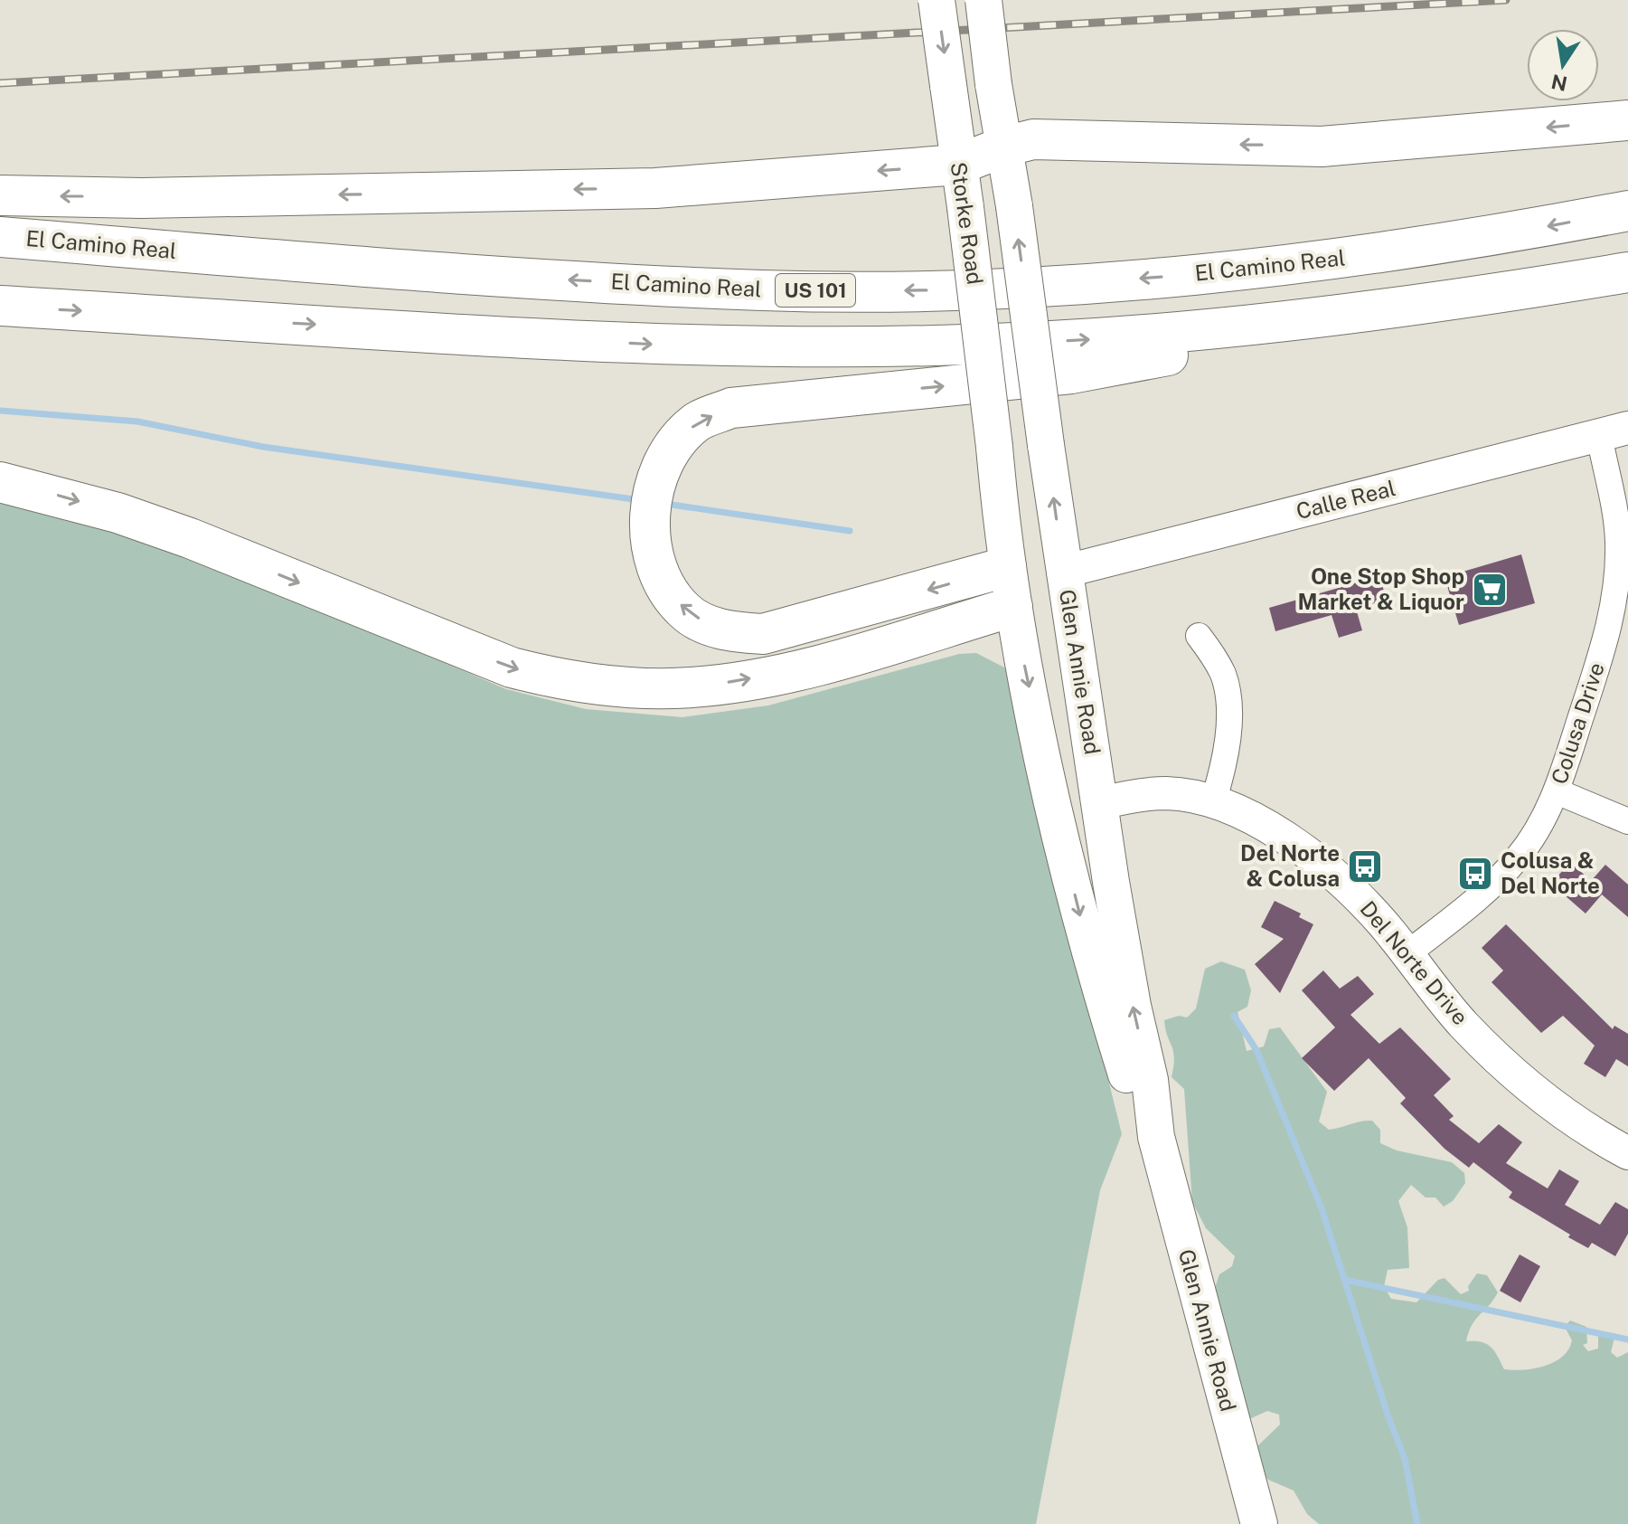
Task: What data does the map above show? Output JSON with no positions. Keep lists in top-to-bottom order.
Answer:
{
  "streets": {
    "highway": ["El Camino Real", "US 101"],
    "main road": ["Storke Road", "Glen Annie Road"],
    "street": ["Calle Real", "Colusa Drive", "Del Norte Drive"]
  },
  "crossings": [
    ["Storke Road", "Glen Annie Road"],
    ["Calle Real", "Glen Annie Road"],
    ["Calle Real", "Colusa Drive"],
    ["Glen Annie Road", "Del Norte Drive"],
    ["Colusa Drive", "Del Norte Drive"]
  ],
  "places": {
    "supermarket": ["One Stop Shop Market & Liquor"],
    "bus stop": ["Del Norte & Colusa", "Colusa & Del Norte"]
  },
  "north": "bottom"
}
